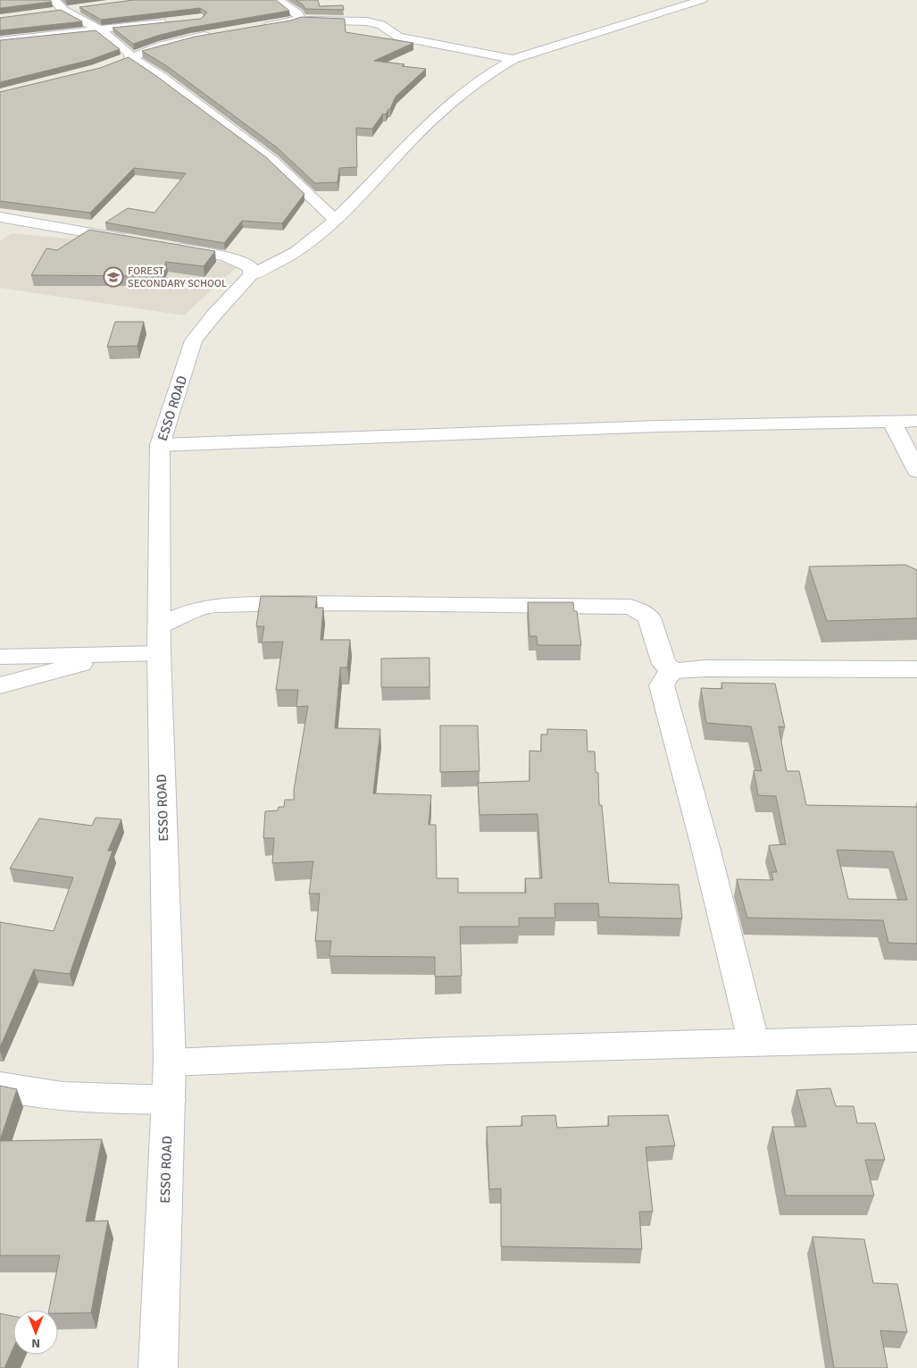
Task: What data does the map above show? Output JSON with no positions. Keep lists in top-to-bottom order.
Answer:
{
  "streets": {
    "street": ["ESSO ROAD"]
  },
  "places": {
    "school or university": ["FOREST SECONDARY SCHOOL"]
  },
  "north": "bottom"
}
